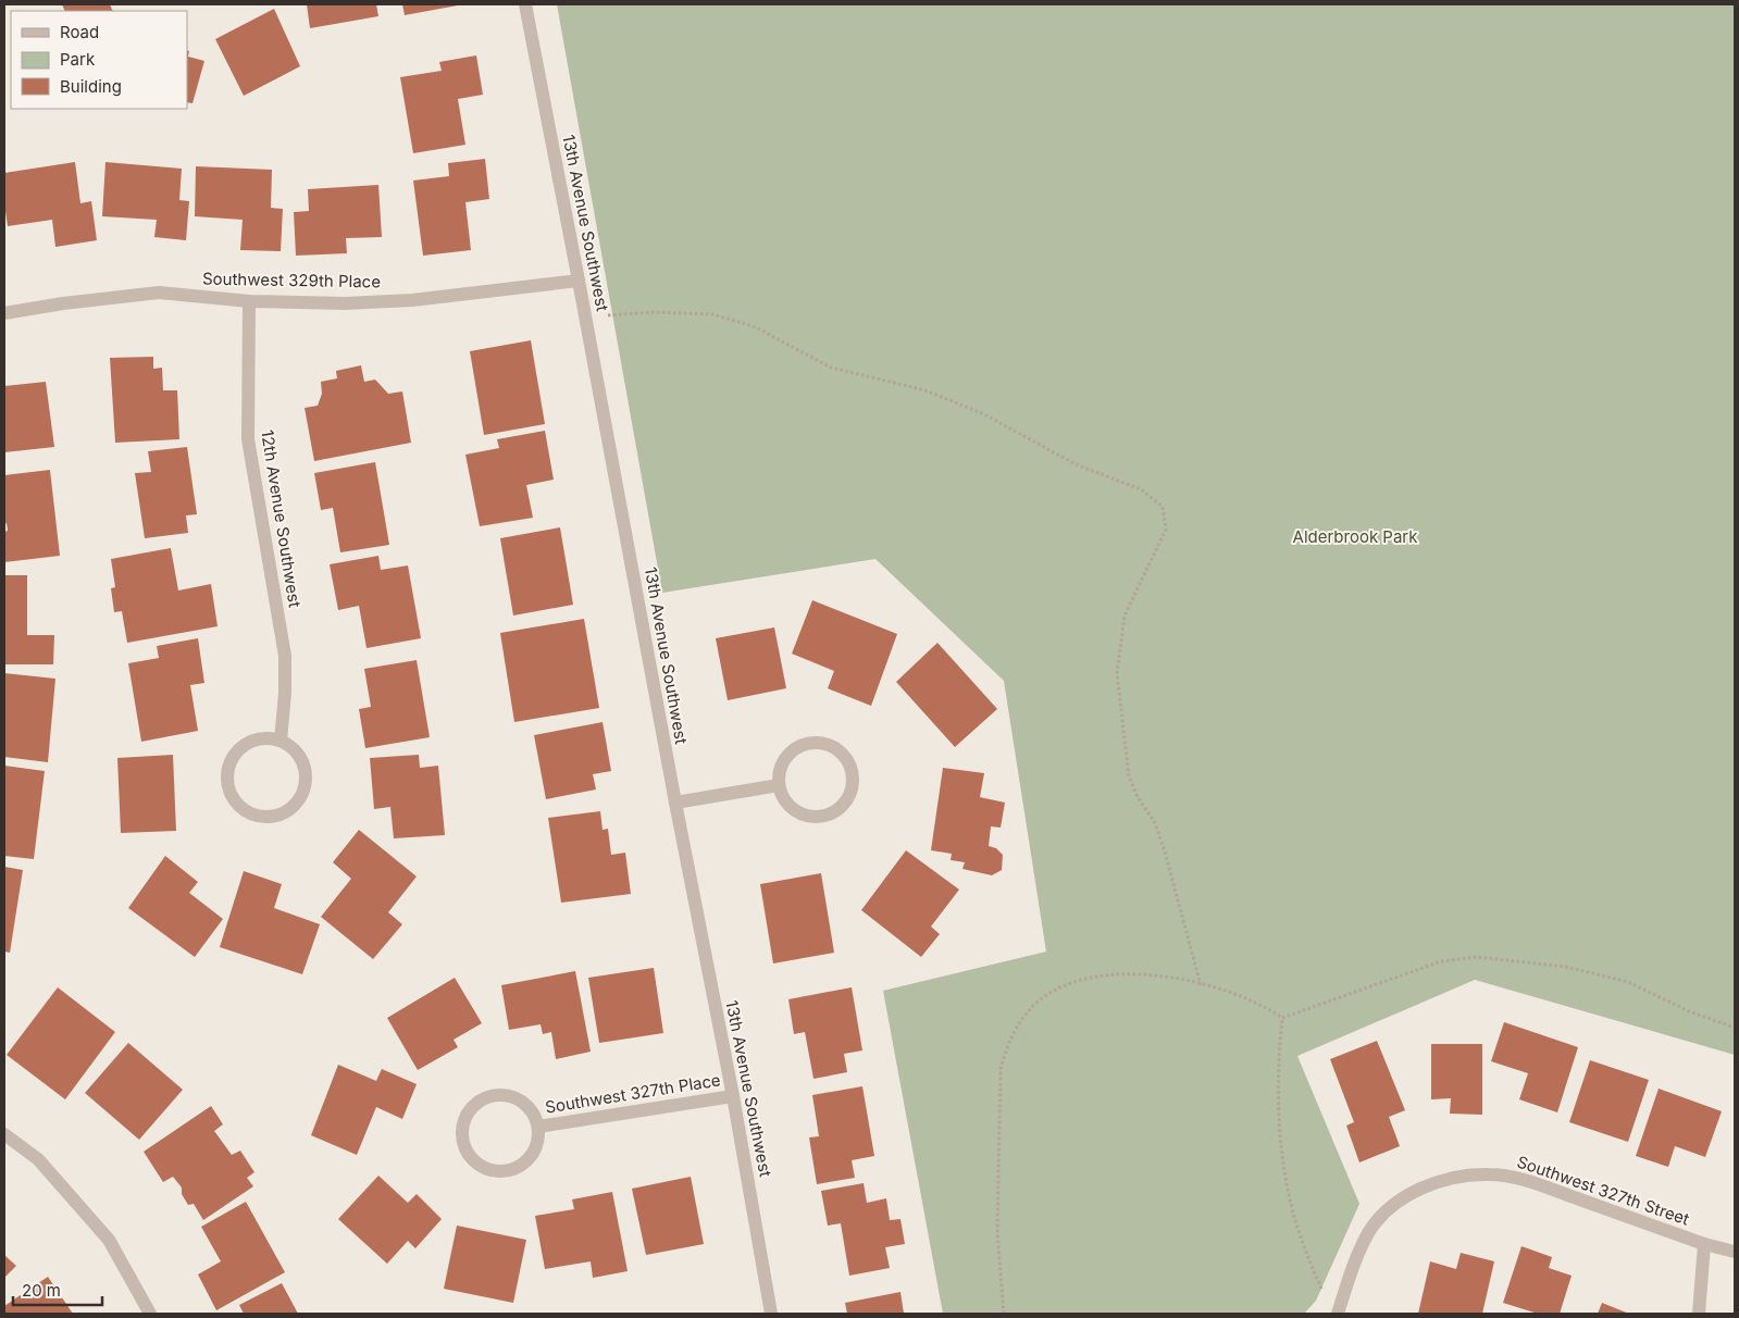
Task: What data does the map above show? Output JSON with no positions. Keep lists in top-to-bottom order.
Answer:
{
  "streets": {
    "street": [
      "13th Avenue Southwest",
      "Southwest 329th Place",
      "12th Avenue Southwest",
      "Southwest 327th Place",
      "Southwest 327th Street"
    ]
  },
  "crossings": [
    ["13th Avenue Southwest", "Southwest 329th Place"],
    ["13th Avenue Southwest", "Southwest 327th Place"],
    ["Southwest 329th Place", "12th Avenue Southwest"]
  ],
  "parks": ["Alderbrook Park"],
  "legend": ["Road", "Park", "Building"],
  "scale_bar": "20 m"
}
